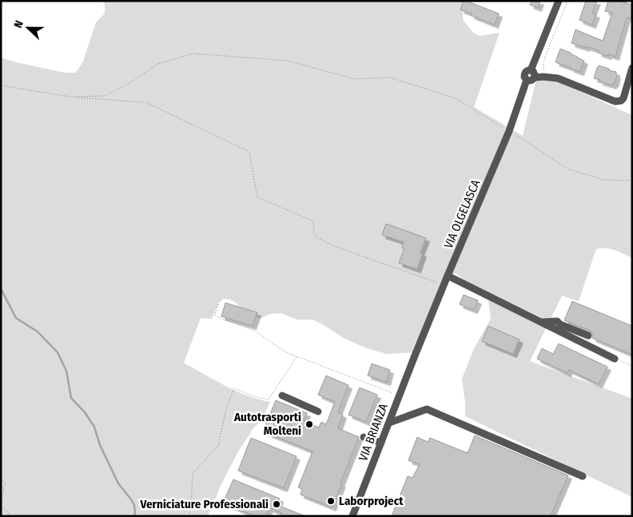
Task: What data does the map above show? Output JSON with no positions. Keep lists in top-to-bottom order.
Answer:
{
  "streets": {
    "street": ["VIA OLGELASCA", "VIA BRIANZA"]
  },
  "crossings": [
    ["VIA OLGELASCA", "VIA BRIANZA"]
  ],
  "places": ["Autotrasporti Molteni", "Laborproject", "Verniciature Professionali"],
  "north": "left"
}
